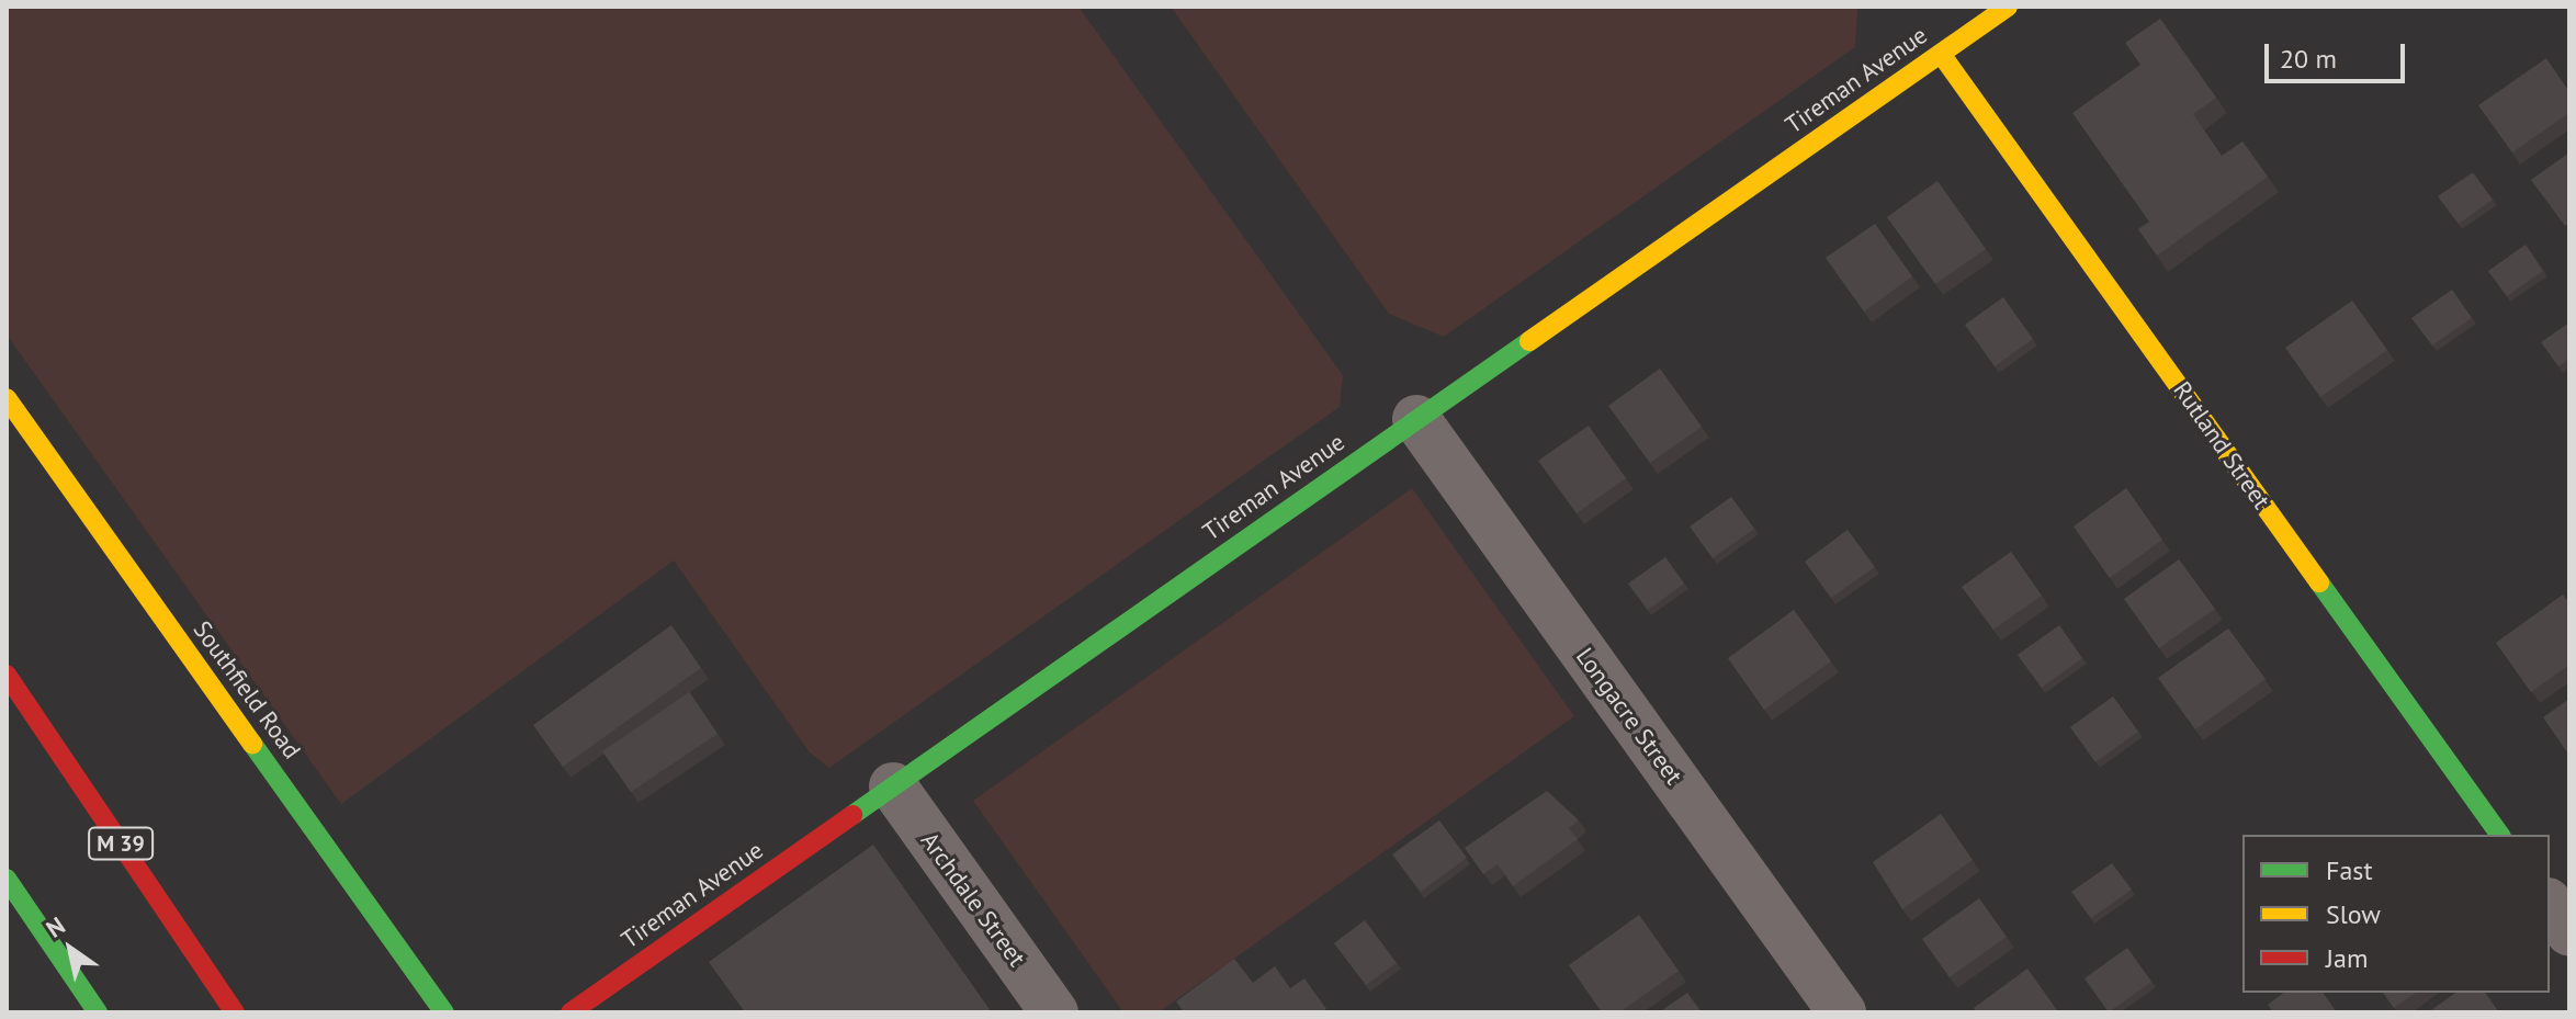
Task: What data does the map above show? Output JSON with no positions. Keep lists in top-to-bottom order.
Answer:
{
  "streets": {
    "main road": [
      "Tireman Avenue",
      "Rutland Street",
      "Southfield Road",
      "M 39"
    ],
    "street": ["Longacre Street", "Archdale Street"]
  },
  "crossings": [
    ["Tireman Avenue", "Rutland Street"],
    ["Tireman Avenue", "Longacre Street"],
    ["Tireman Avenue", "Archdale Street"]
  ],
  "legend": ["Fast", "Slow", "Jam"],
  "scale_bar": "20 m",
  "north": "top left"
}
